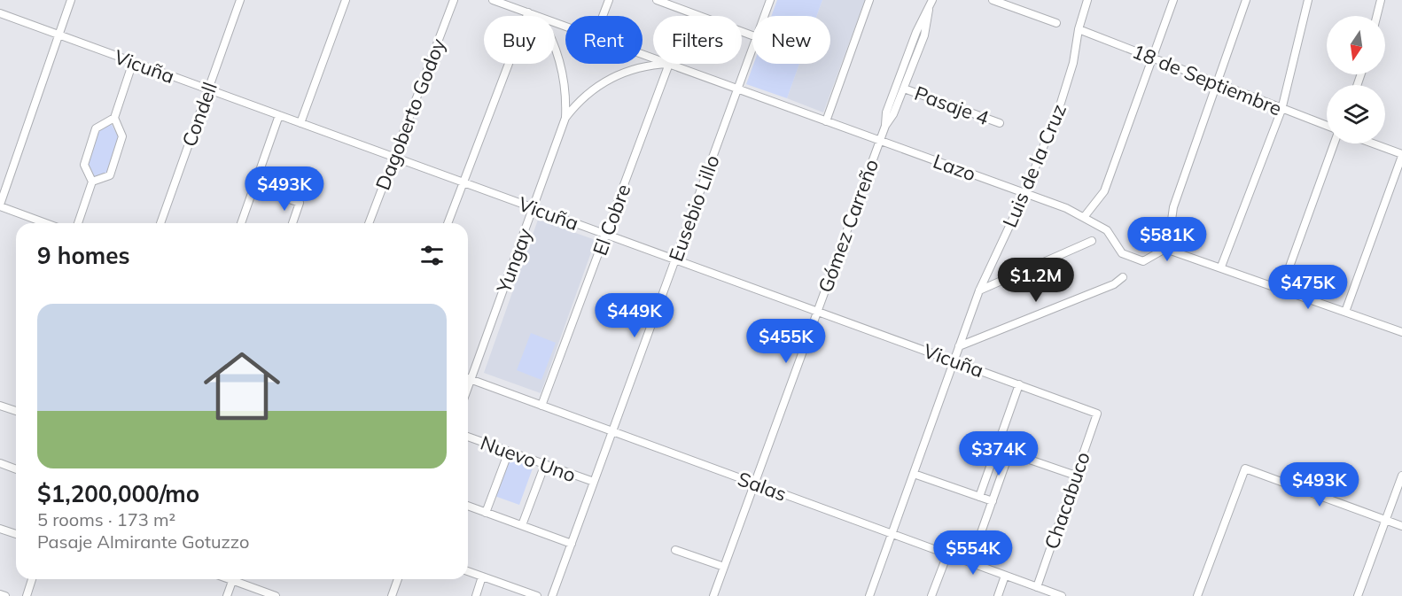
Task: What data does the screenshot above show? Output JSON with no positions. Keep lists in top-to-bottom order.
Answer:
{
  "streets": {
    "street": [
      "Vicuña",
      "18 de Septiembre",
      "Pasaje 4",
      "Condell",
      "Dagoberto Godoy",
      "Luis de la Cruz",
      "Lazo",
      "Eusebio Lillo",
      "El Cobre",
      "Gómez Carreño",
      "Yungay",
      "Nuevo Uno",
      "Salas",
      "Chacabuco"
    ]
  },
  "crossings": [
    ["Vicuña", "Condell"],
    ["Vicuña", "Dagoberto Godoy"],
    ["Vicuña", "Luis de la Cruz"],
    ["Vicuña", "Eusebio Lillo"],
    ["Vicuña", "El Cobre"],
    ["Vicuña", "Gómez Carreño"],
    ["Vicuña", "Yungay"],
    ["Vicuña", "Chacabuco"],
    ["18 de Septiembre", "Luis de la Cruz"],
    ["Pasaje 4", "Gómez Carreño"],
    ["Luis de la Cruz", "Lazo"],
    ["Luis de la Cruz", "Salas"],
    ["Lazo", "Eusebio Lillo"],
    ["Lazo", "El Cobre"],
    ["Lazo", "Gómez Carreño"],
    ["Lazo", "Yungay"],
    ["Eusebio Lillo", "Nuevo Uno"],
    ["Eusebio Lillo", "Salas"],
    ["El Cobre", "Yungay"],
    ["El Cobre", "Salas"],
    ["Gómez Carreño", "Salas"],
    ["Yungay", "Salas"],
    ["Salas", "Chacabuco"]
  ],
  "north": "bottom",
  "page": {
    "chip": [
      "Buy",
      "Rent",
      "Filters",
      "New"
    ],
    "price": [
      "$493K",
      "$581K",
      "$1.2M",
      "$475K",
      "$449K",
      "$455K",
      "$374K",
      "$493K",
      "$554K"
    ],
    "heading": "9 homes",
    "list": [
      {
        "name": "$1,200,000/mo",
        "note": "5 rooms · 173 m² · Pasaje Almirante Gotuzzo"
      }
    ]
  }
}
